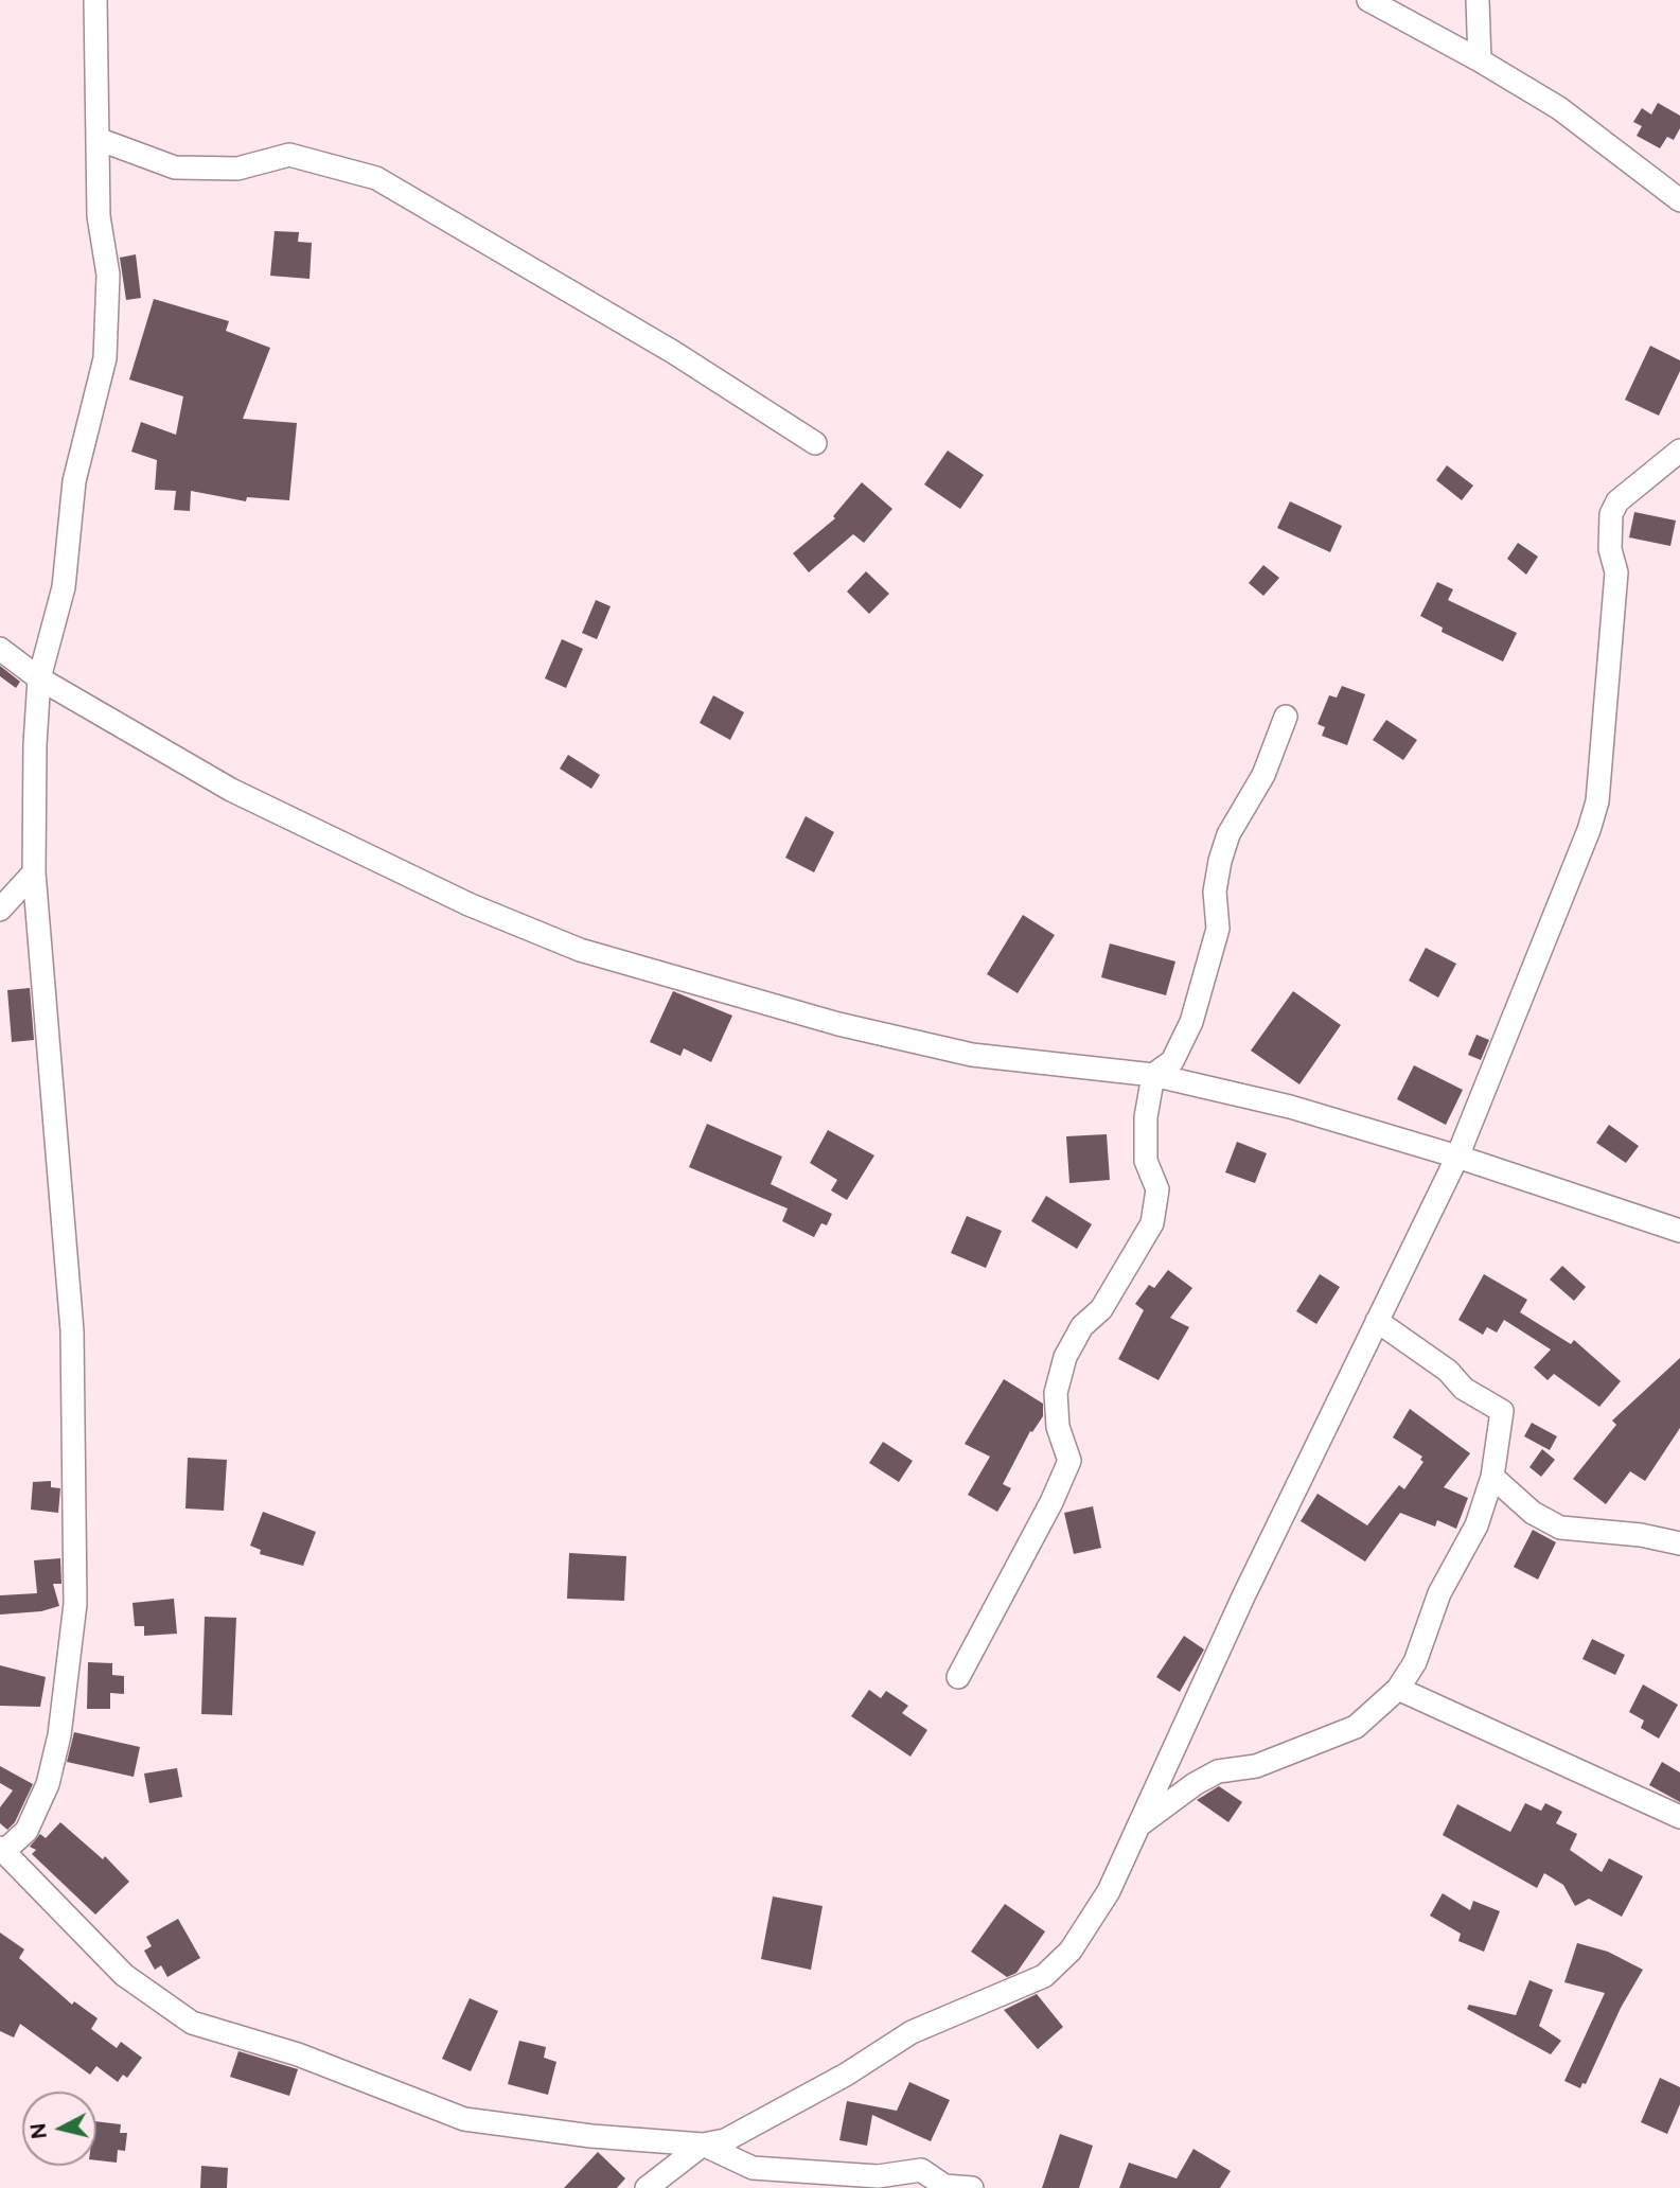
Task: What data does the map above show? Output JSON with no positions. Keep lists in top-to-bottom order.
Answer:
{
  "north": "left"
}
